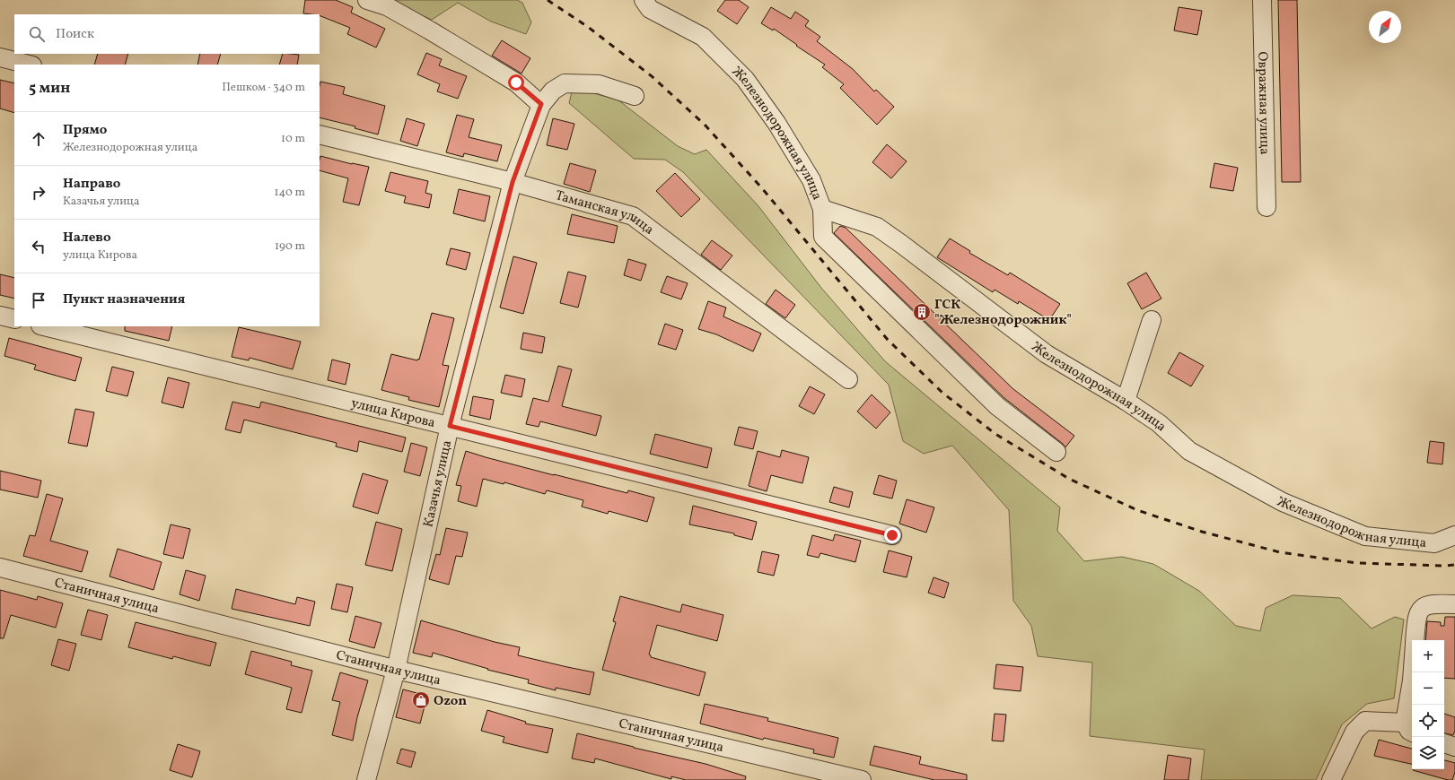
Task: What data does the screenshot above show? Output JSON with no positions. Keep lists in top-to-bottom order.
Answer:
{
  "streets": {
    "street": [
      "Овражная улица",
      "Железнодорожная улица",
      "Таманская улица",
      "улица Кирова",
      "Казачья улица",
      "Станичная улица"
    ]
  },
  "crossings": [
    ["Таманская улица", "Казачья улица"],
    ["улица Кирова", "Казачья улица"],
    ["Казачья улица", "Станичная улица"]
  ],
  "places": {
    "building": ["ГСК \"Железнодорожник\""],
    "shop": ["Ozon"]
  },
  "north": "top right",
  "page": {
    "search": "Поиск",
    "heading": ["5 мин", "Пешком · 340 m"],
    "list": [
      ["Прямо", "Железнодорожная улица", "10 m"],
      ["Направо", "Казачья улица", "140 m"],
      ["Налево", "улица Кирова", "190 m"],
      "Пункт назначения"
    ],
    "map_buttons": ["+", "−"]
  }
}
